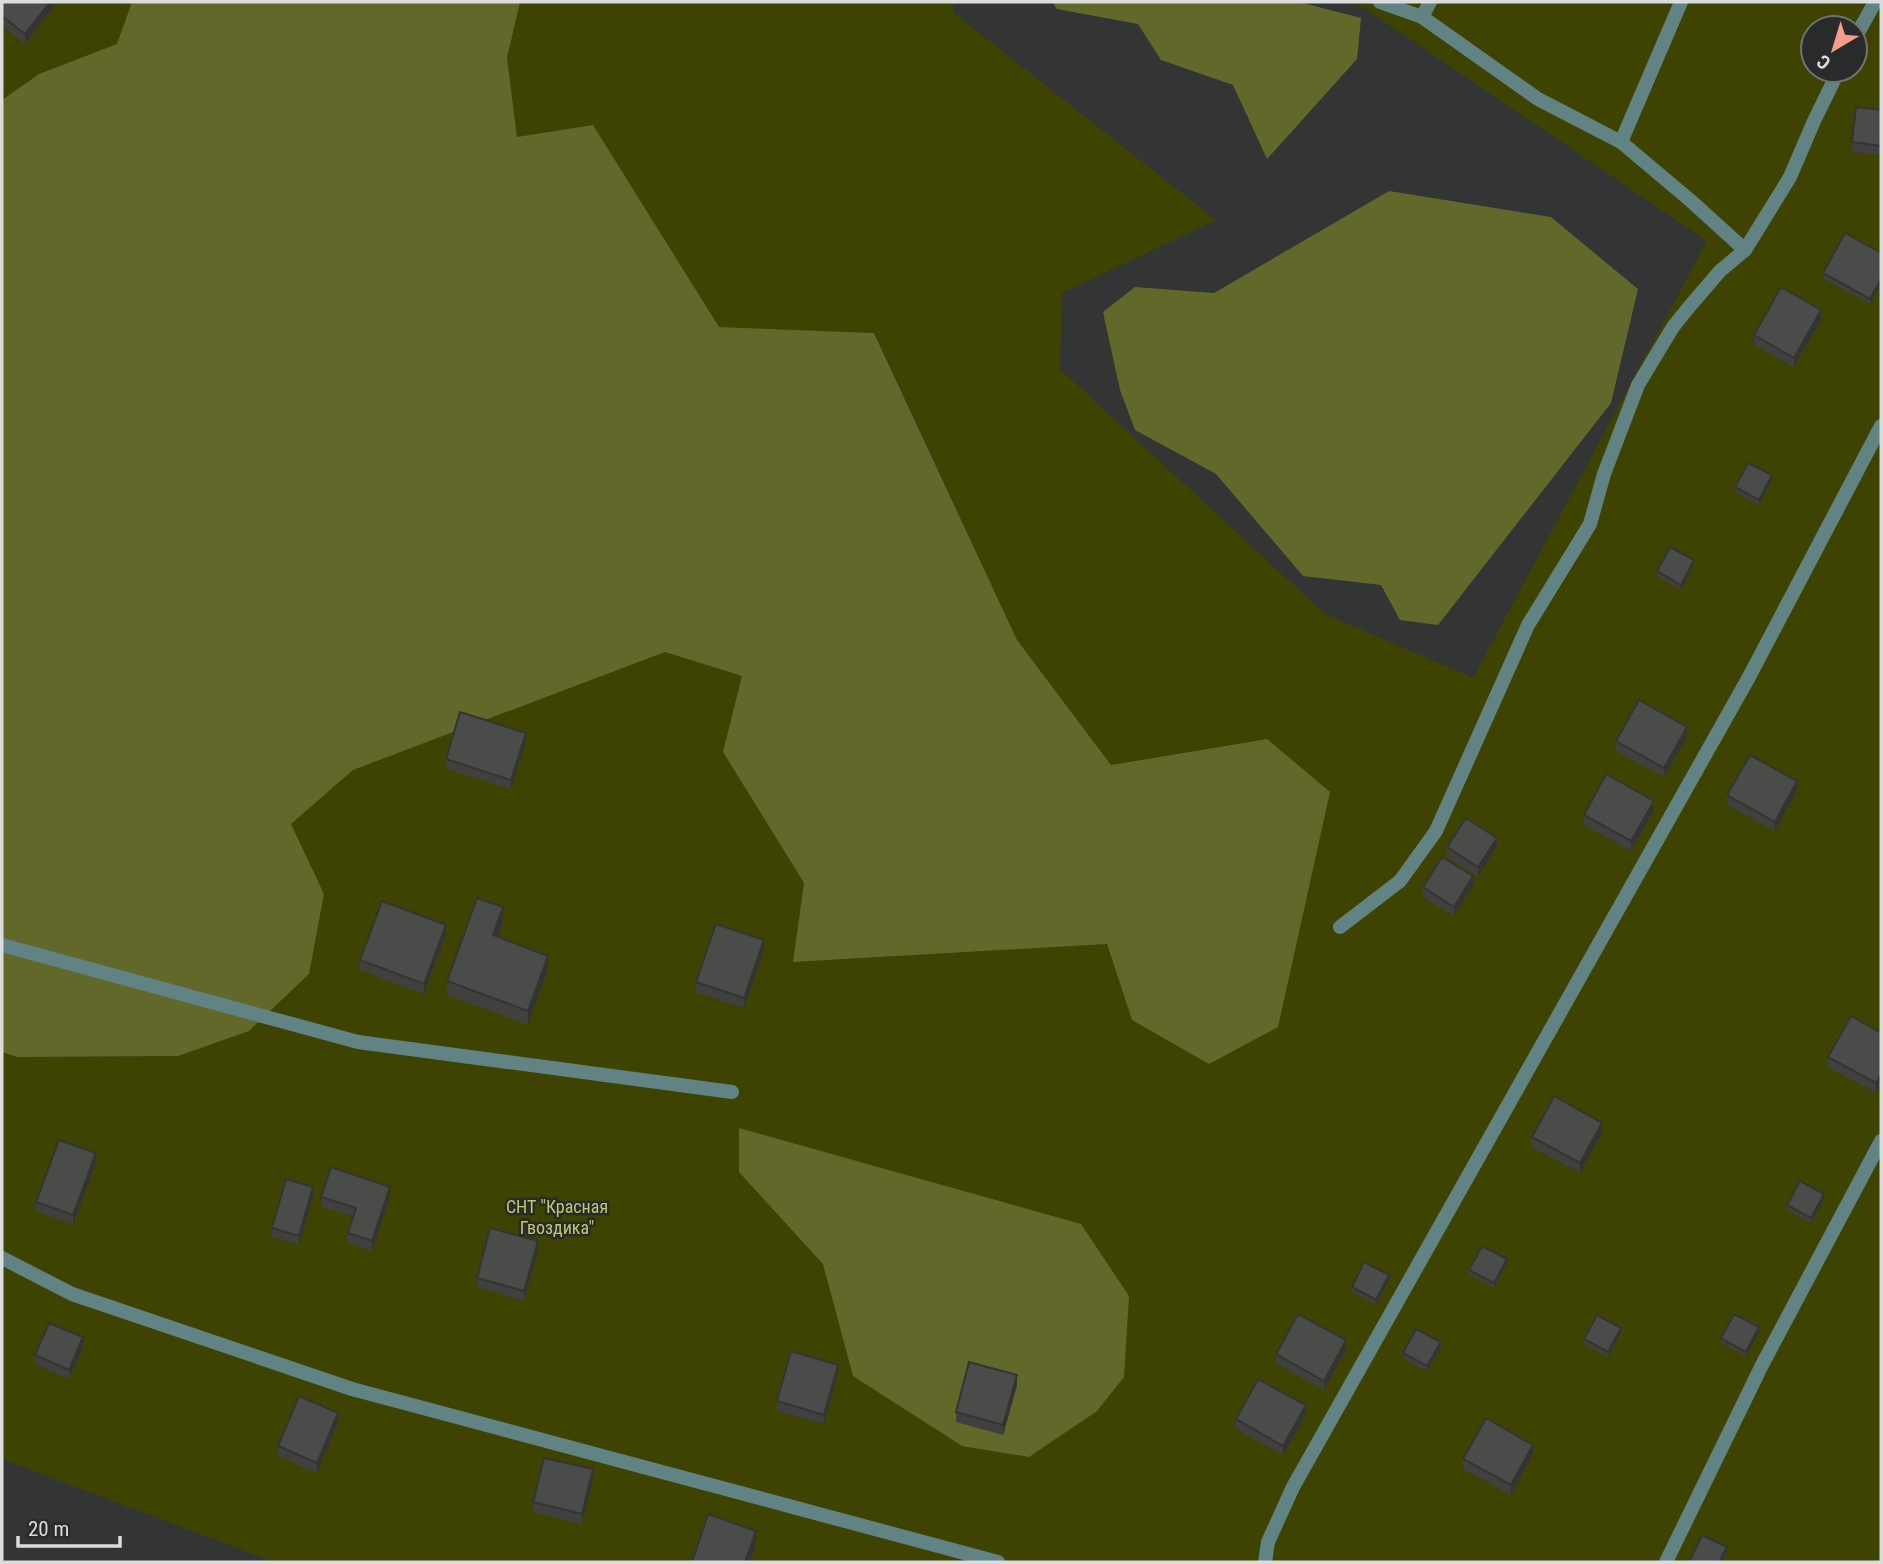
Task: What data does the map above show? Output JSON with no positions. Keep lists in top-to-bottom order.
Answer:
{
  "parks": ["СНТ \"Красная Гвоздика\""],
  "scale_bar": "20 m",
  "north": "bottom left"
}
